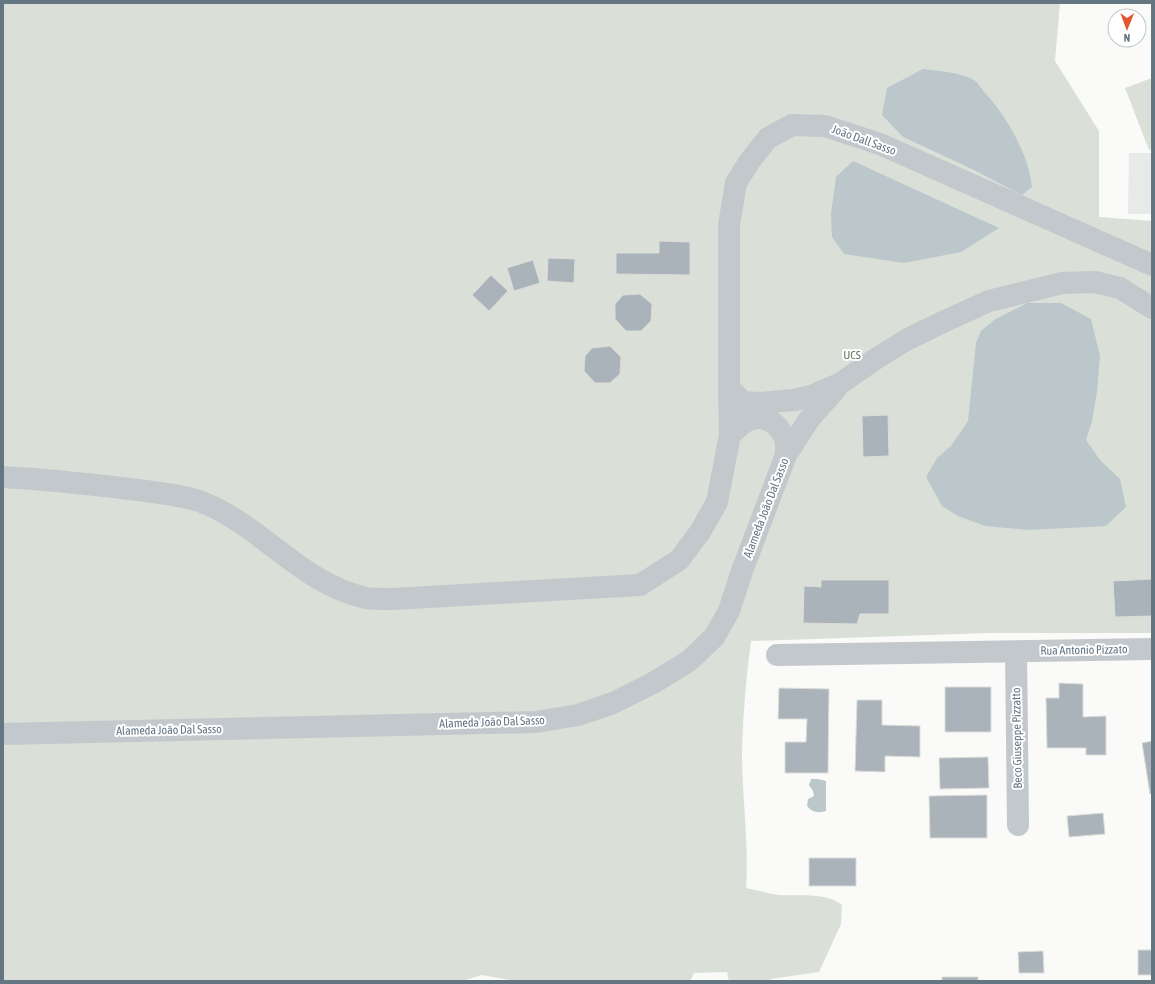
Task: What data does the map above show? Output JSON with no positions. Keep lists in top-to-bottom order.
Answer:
{
  "streets": {
    "street": [
      "João Dall Sasso",
      "Alameda João Dal Sasso",
      "Rua Antonio Pizzato",
      "Beco Giuseppe Pizzatto"
    ]
  },
  "crossings": [
    ["João Dall Sasso", "Alameda João Dal Sasso"],
    ["Rua Antonio Pizzato", "Beco Giuseppe Pizzatto"]
  ],
  "parks": ["UCS"],
  "north": "bottom"
}
